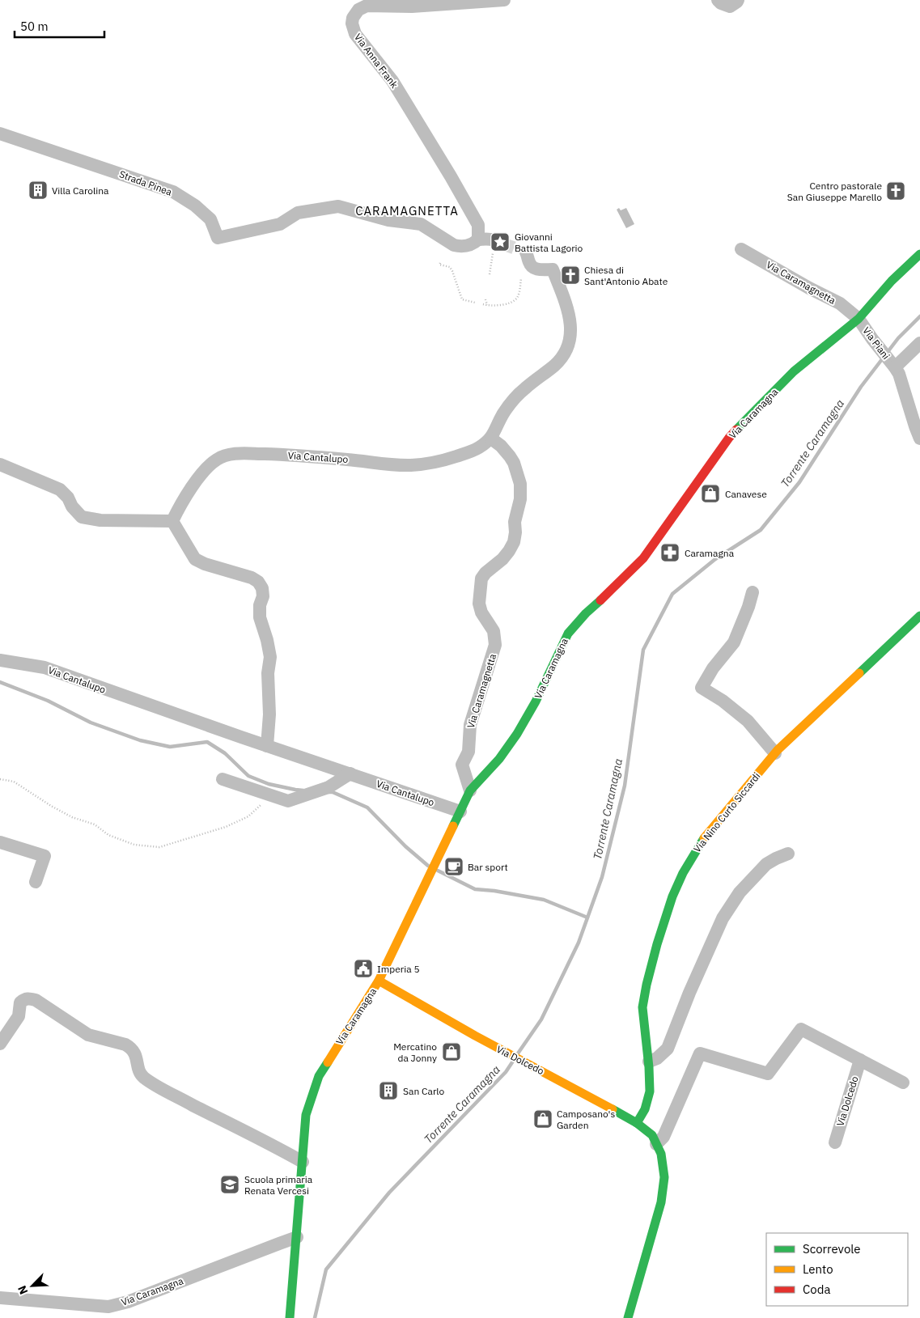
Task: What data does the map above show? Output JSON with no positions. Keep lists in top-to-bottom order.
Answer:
{
  "streets": {
    "street": [
      "Via Anna Frank",
      "Strada Pinea",
      "Via Caramagnetta",
      "Via Piani",
      "Via Caramagna",
      "Via Cantalupo",
      "Via Nino Curto Siccardi",
      "Via Dolcedo"
    ]
  },
  "crossings": [
    ["Via Anna Frank", "Strada Pinea"],
    ["Via Caramagnetta", "Via Piani"],
    ["Via Caramagnetta", "Via Caramagna"],
    ["Via Caramagnetta", "Via Cantalupo"],
    ["Via Piani", "Via Caramagna"],
    ["Via Caramagna", "Via Cantalupo"],
    ["Via Caramagna", "Via Dolcedo"],
    ["Via Nino Curto Siccardi", "Via Dolcedo"]
  ],
  "districts": ["CARAMAGNETTA"],
  "water": ["Torrente Caramagna"],
  "places": {
    "building": ["Villa Carolina", "San Carlo"],
    "church": ["Centro pastorale San Giuseppe Marello", "Chiesa di Sant'Antonio Abate"],
    "place": ["Giovanni Battista Lagorio"],
    "shop": ["Canavese", "Mercatino da Jonny", "Camposano's Garden"],
    "pharmacy": ["Caramagna"],
    "cafe": ["Bar sport"],
    "public building": ["Imperia 5"],
    "school or university": ["Scuola primaria Renata Vercesi"]
  },
  "legend": ["Scorrevole", "Lento", "Coda"],
  "scale_bar": "50 m",
  "north": "bottom left"
}
